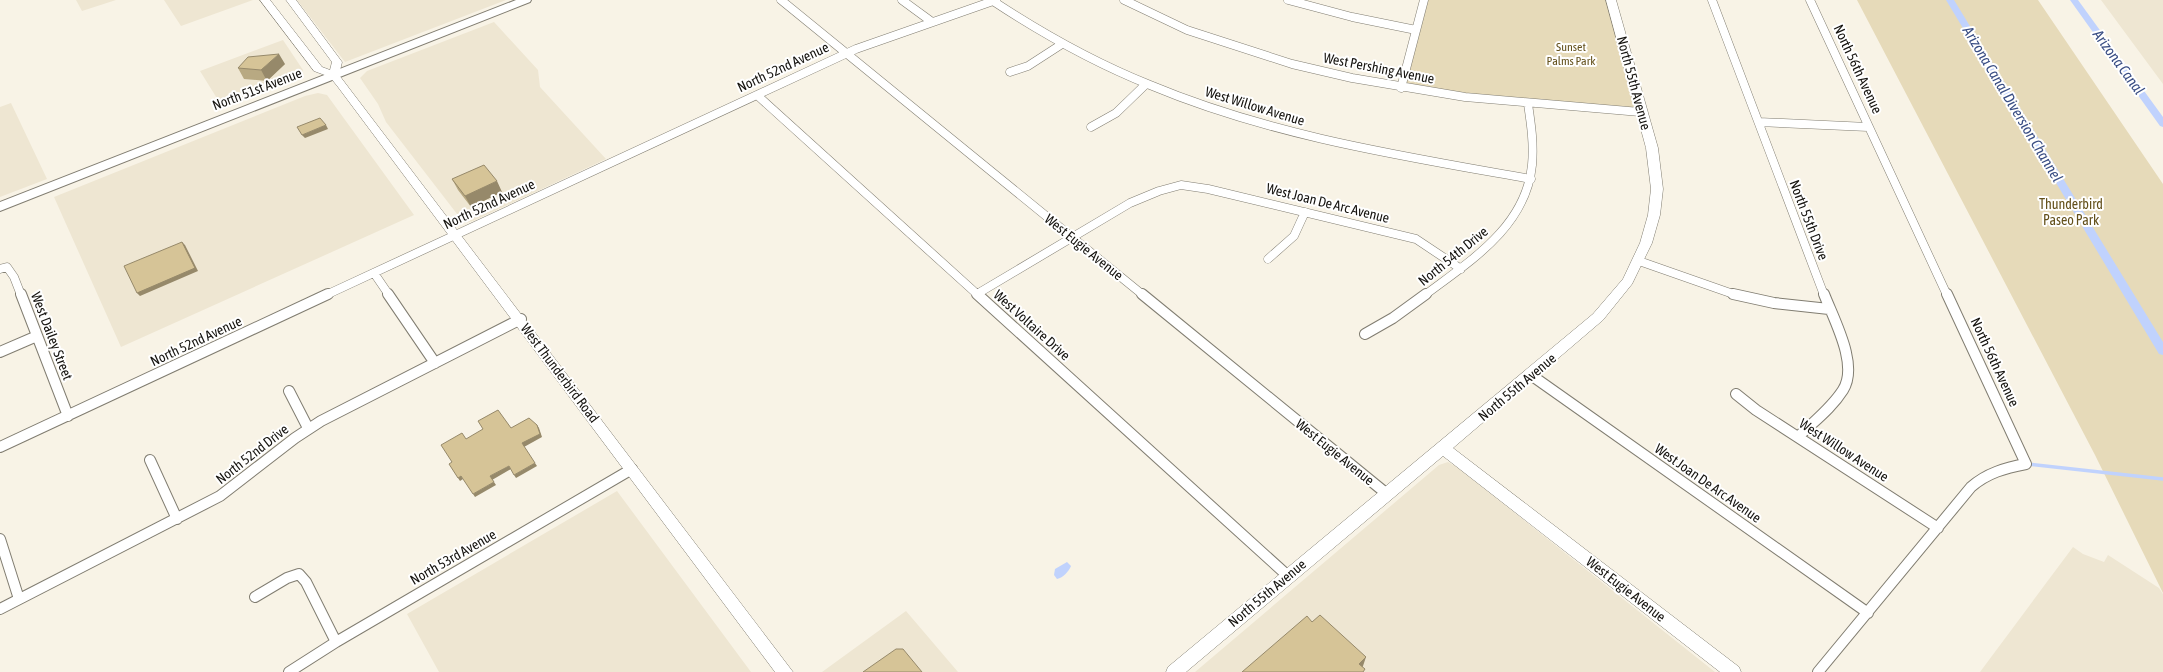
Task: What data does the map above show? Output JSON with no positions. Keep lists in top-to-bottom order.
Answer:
{
  "streets": {
    "main road": ["North 51st Avenue"],
    "street": [
      "North 52nd Avenue",
      "West Pershing Avenue",
      "North 56th Avenue",
      "North 55th Avenue",
      "West Willow Avenue",
      "West Joan De Arc Avenue",
      "North 55th Drive",
      "West Eugie Avenue",
      "North 54th Drive",
      "West Voltaire Drive",
      "West Dailey Street",
      "West Thunderbird Road",
      "North 52nd Drive",
      "North 53rd Avenue"
    ]
  },
  "crossings": [
    ["North 52nd Avenue", "West Willow Avenue"],
    ["North 52nd Avenue", "West Eugie Avenue"],
    ["North 52nd Avenue", "West Voltaire Drive"],
    ["North 52nd Avenue", "West Dailey Street"],
    ["North 52nd Avenue", "West Thunderbird Road"],
    ["West Pershing Avenue", "North 55th Avenue"],
    ["West Pershing Avenue", "North 54th Drive"],
    ["North 56th Avenue", "West Willow Avenue"],
    ["North 56th Avenue", "West Joan De Arc Avenue"],
    ["North 55th Avenue", "West Joan De Arc Avenue"],
    ["North 55th Avenue", "West Eugie Avenue"],
    ["North 55th Avenue", "West Voltaire Drive"],
    ["North 51st Avenue", "West Thunderbird Road"],
    ["West Willow Avenue", "North 55th Drive"],
    ["West Willow Avenue", "North 54th Drive"],
    ["West Joan De Arc Avenue", "West Eugie Avenue"],
    ["West Joan De Arc Avenue", "North 54th Drive"],
    ["West Joan De Arc Avenue", "West Voltaire Drive"],
    ["West Thunderbird Road", "North 52nd Drive"],
    ["West Thunderbird Road", "North 53rd Avenue"]
  ],
  "water": ["Arizona Canal", "Arizona Canal Diversion Channel"],
  "parks": ["Sunset Palms Park", "Thunderbird Paseo Park"]
}
